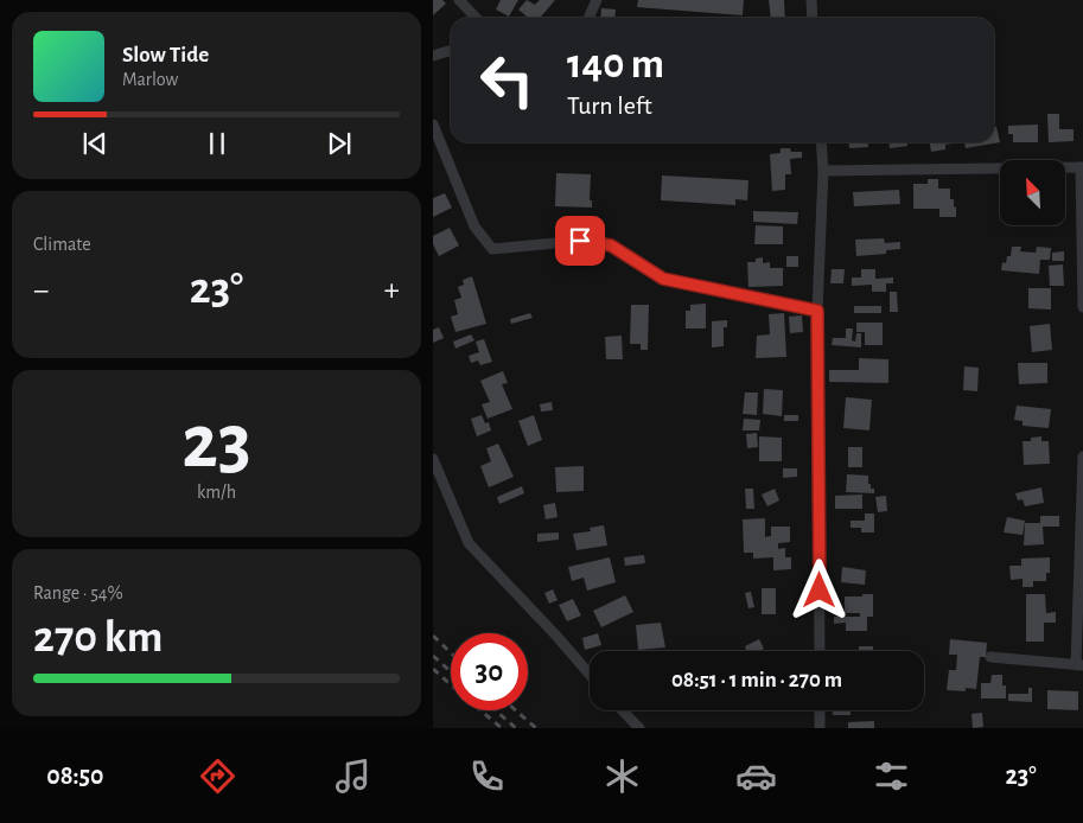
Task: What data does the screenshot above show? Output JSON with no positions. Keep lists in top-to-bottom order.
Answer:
{
  "north": "top left",
  "page": {
    "turn": ["140 m", "Turn left"],
    "song": ["Slow Tide", "Marlow"],
    "tile": [
      "Climate",
      ["23", "km/h"],
      ["Range · 54%", "270 km"]
    ],
    "heat": ["−", "23°", "+"],
    "limit": "30",
    "trip": "08:51 · 1 min · 270 m",
    "tabs": ["08:50", "23°"]
  }
}
